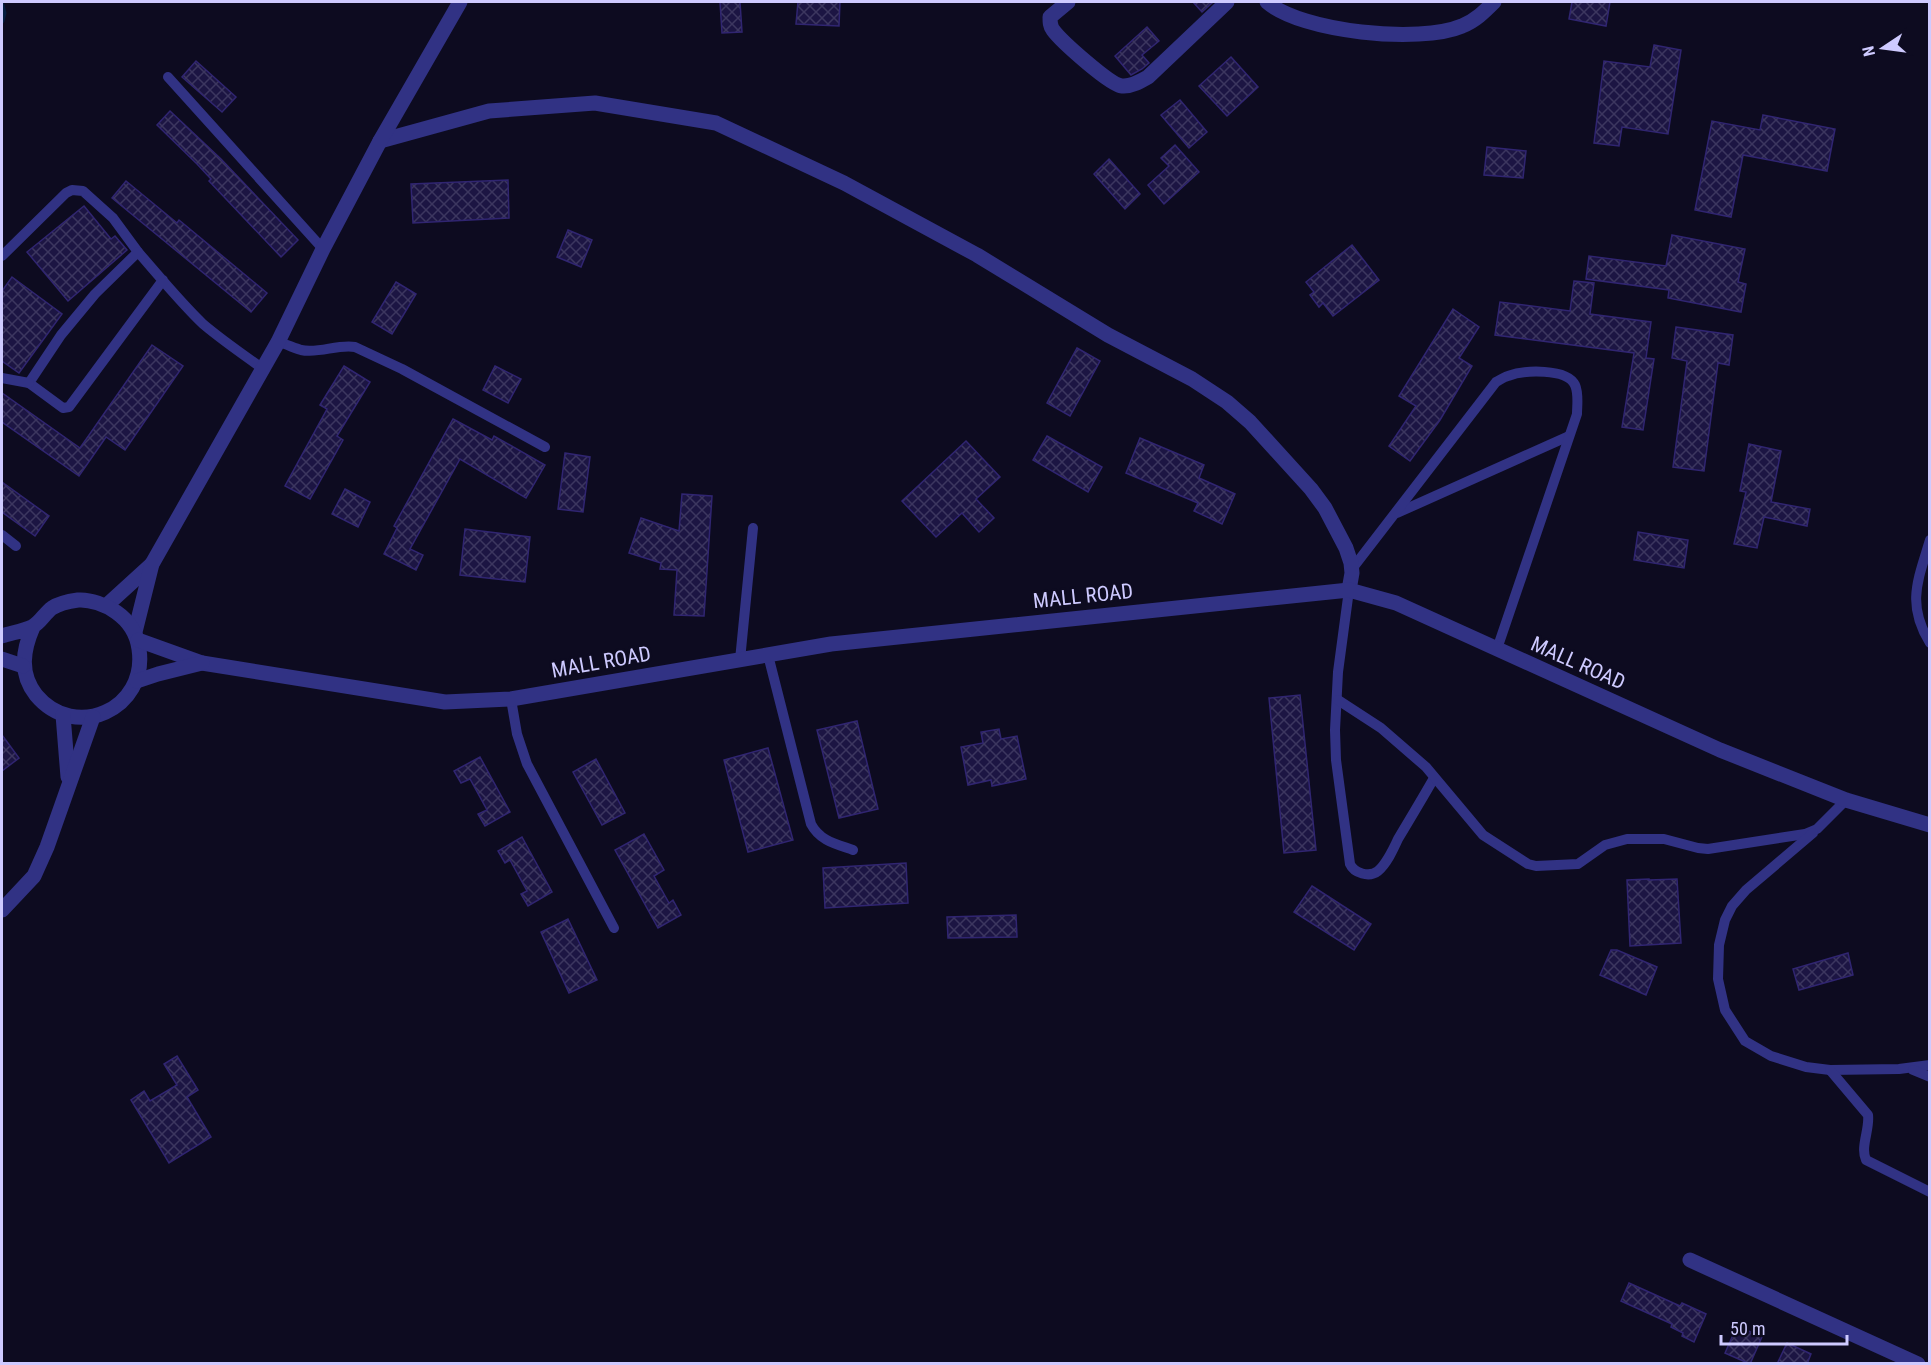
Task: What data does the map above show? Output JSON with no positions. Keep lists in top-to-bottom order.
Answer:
{
  "streets": {
    "street": ["MALL ROAD"]
  },
  "scale_bar": "50 m",
  "north": "left"
}
